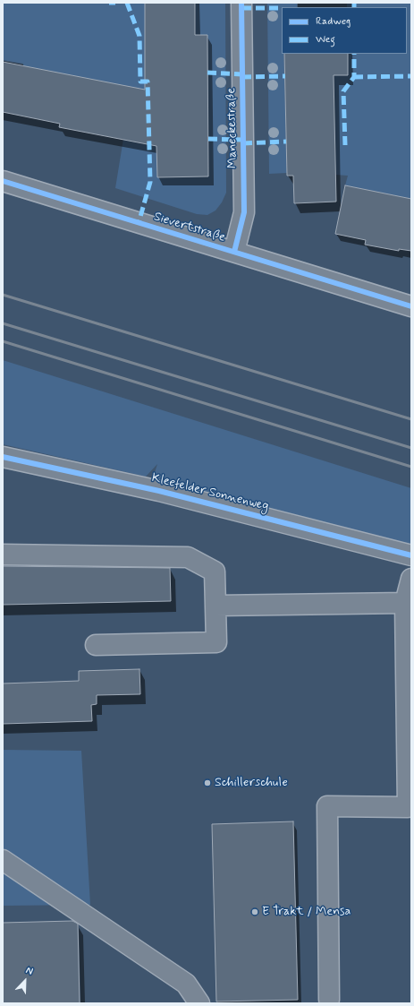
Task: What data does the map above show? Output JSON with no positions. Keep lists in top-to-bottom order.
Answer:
{
  "streets": {
    "street": ["Maneckestraße", "Sievertstraße", "Kleefelder Sonnenweg"]
  },
  "crossings": [
    ["Maneckestraße", "Sievertstraße"]
  ],
  "places": ["Schillerschule", "E Trakt / Mensa"],
  "legend": ["Radweg", "Weg"],
  "north": "top right"
}
